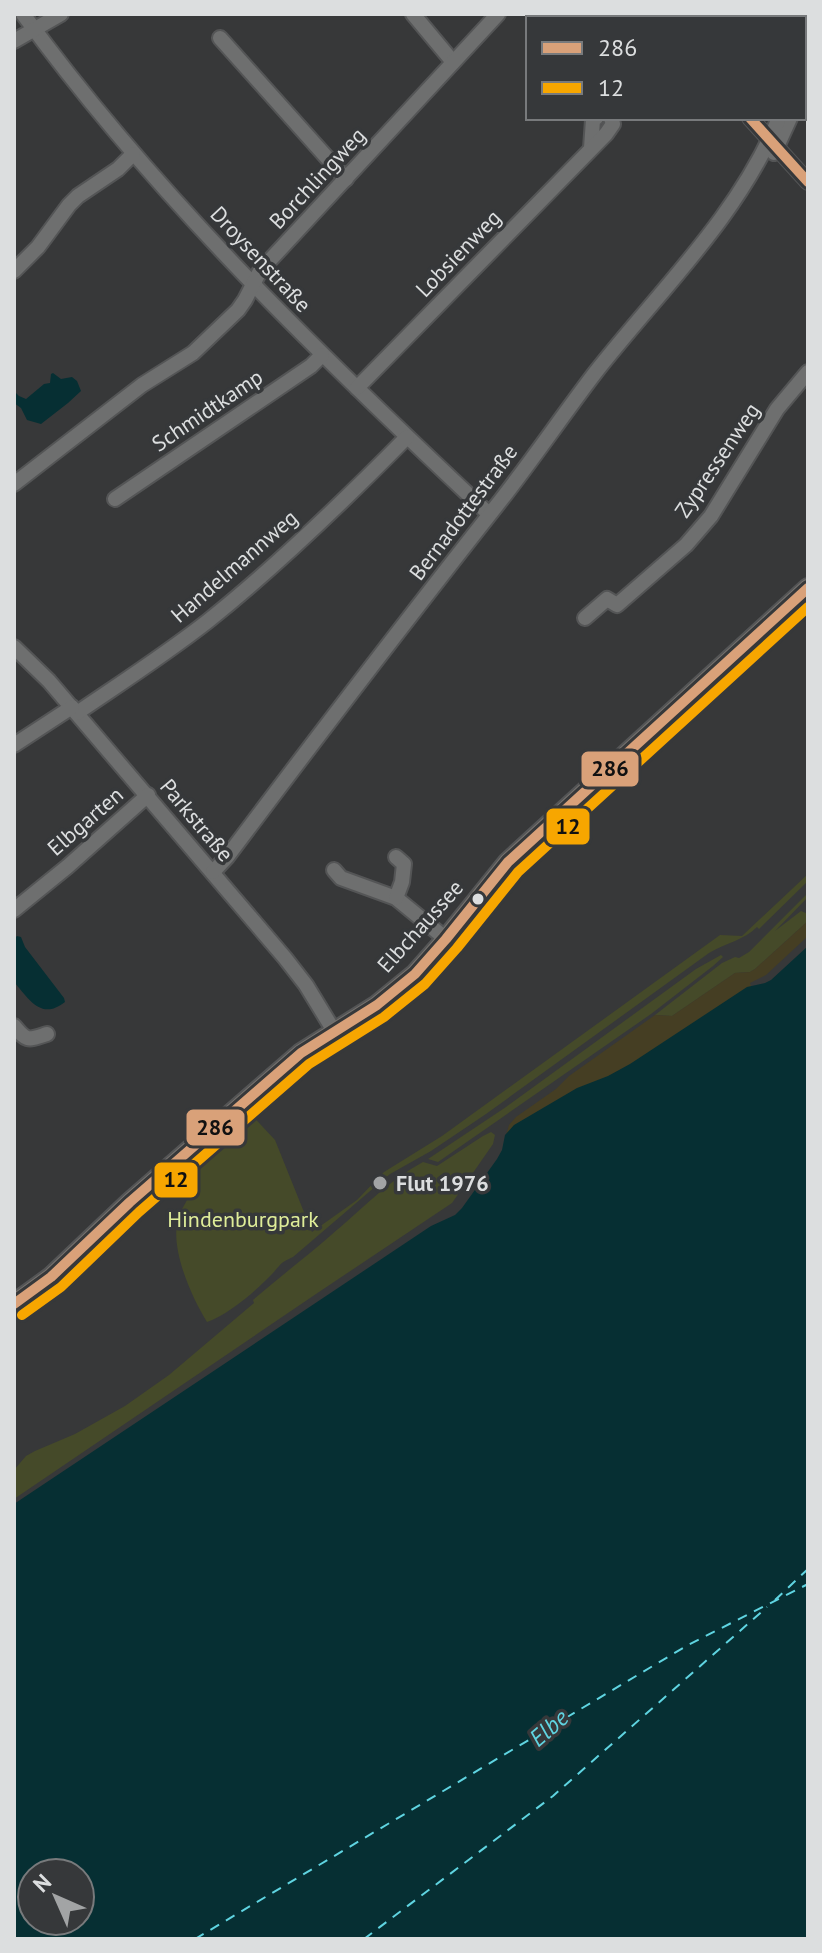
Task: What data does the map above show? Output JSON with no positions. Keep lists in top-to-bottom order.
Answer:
{
  "streets": {
    "main road": ["Elbchaussee"],
    "street": [
      "Borchlingweg",
      "Lobsienweg",
      "Droysenstraße",
      "Schmidtkamp",
      "Zypressenweg",
      "Bernadottestraße",
      "Handelmannweg",
      "Parkstraße",
      "Elbgarten"
    ]
  },
  "crossings": [
    ["Borchlingweg", "Droysenstraße"],
    ["Lobsienweg", "Droysenstraße"],
    ["Droysenstraße", "Schmidtkamp"],
    ["Droysenstraße", "Bernadottestraße"],
    ["Droysenstraße", "Handelmannweg"],
    ["Bernadottestraße", "Parkstraße"],
    ["Handelmannweg", "Parkstraße"],
    ["Parkstraße", "Elbgarten"],
    ["Parkstraße", "Elbchaussee"]
  ],
  "water": ["Elbe"],
  "parks": ["Hindenburgpark"],
  "places": ["Flut 1976"],
  "lines": ["transit line 286", "transit line 12"],
  "legend": ["286", "12"],
  "north": "top left"
}
